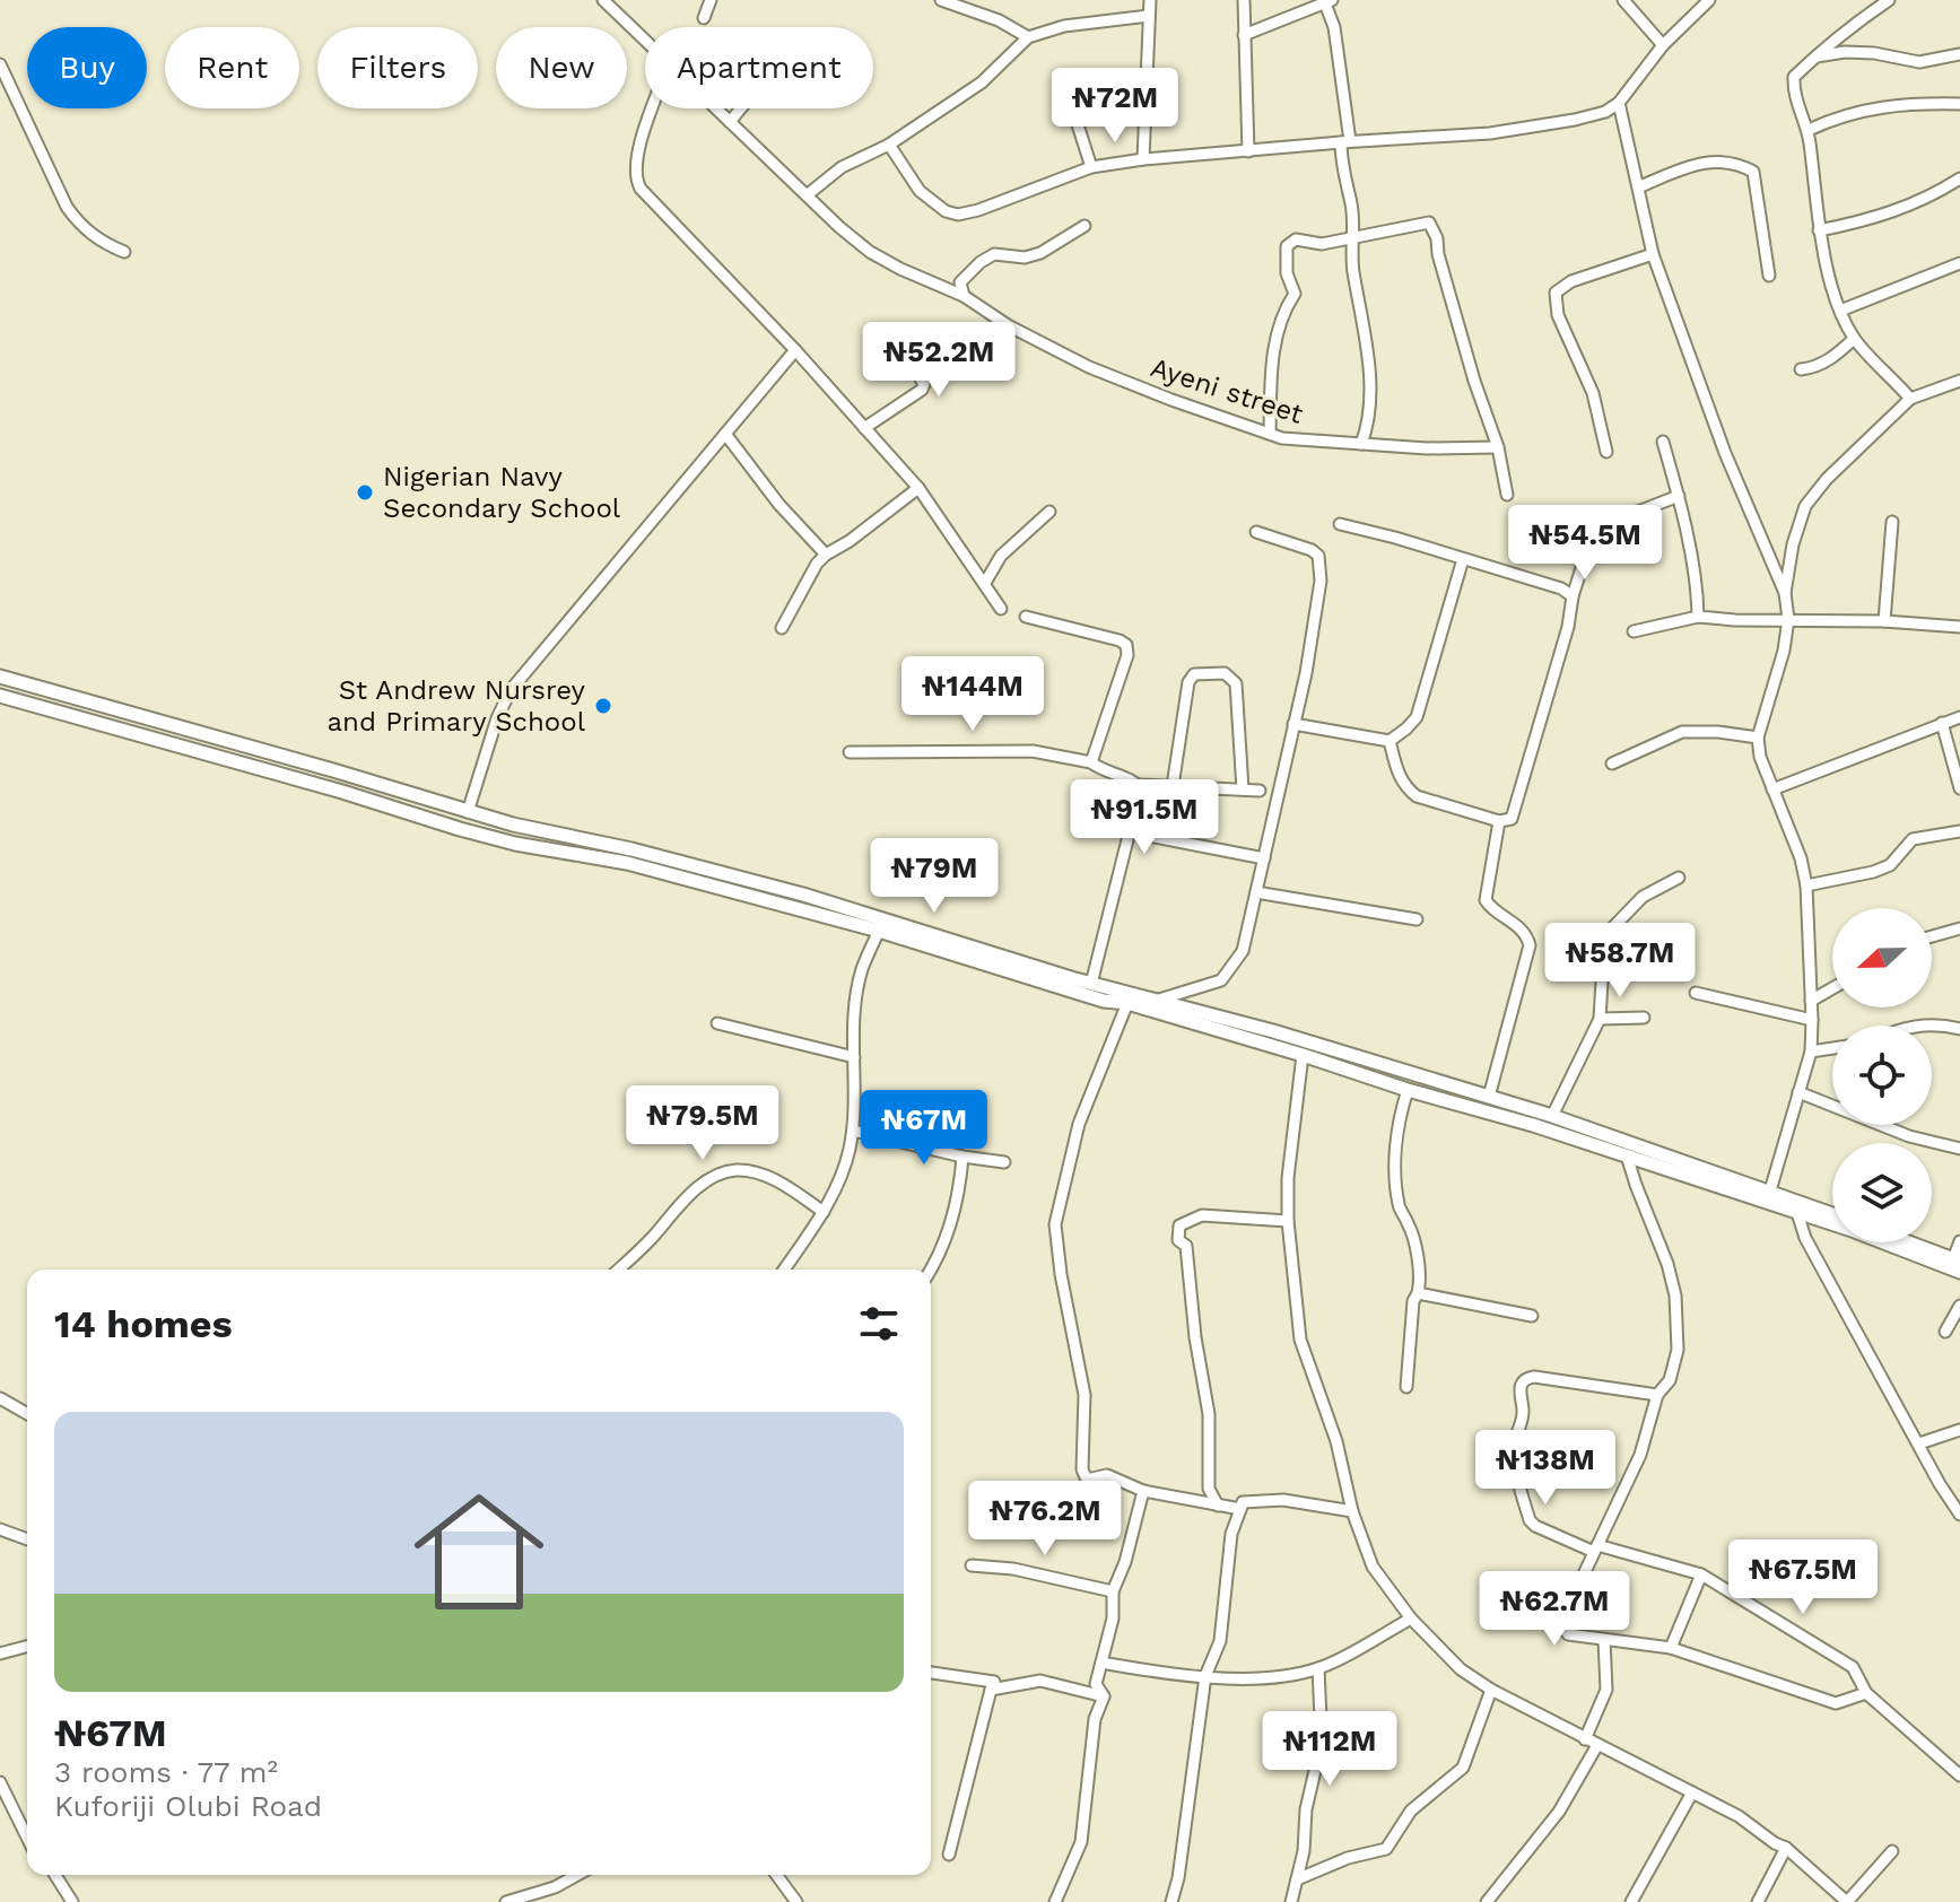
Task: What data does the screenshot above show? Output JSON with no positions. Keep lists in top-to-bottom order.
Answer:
{
  "streets": {
    "street": ["Ayeni street"]
  },
  "places": ["Nigerian Navy Secondary School", "St Andrew Nursrey and Primary School"],
  "north": "left",
  "page": {
    "chip": [
      "Buy",
      "Rent",
      "Filters",
      "New",
      "Apartment"
    ],
    "price": [
      "₦72M",
      "₦52.2M",
      "₦54.5M",
      "₦144M",
      "₦91.5M",
      "₦79M",
      "₦58.7M",
      "₦79.5M",
      "₦67M",
      "₦138M",
      "₦76.2M",
      "₦67.5M",
      "₦62.7M",
      "₦112M"
    ],
    "heading": "14 homes",
    "list": [
      {
        "name": "₦67M",
        "note": "3 rooms · 77 m² · Kuforiji Olubi Road"
      }
    ]
  }
}
